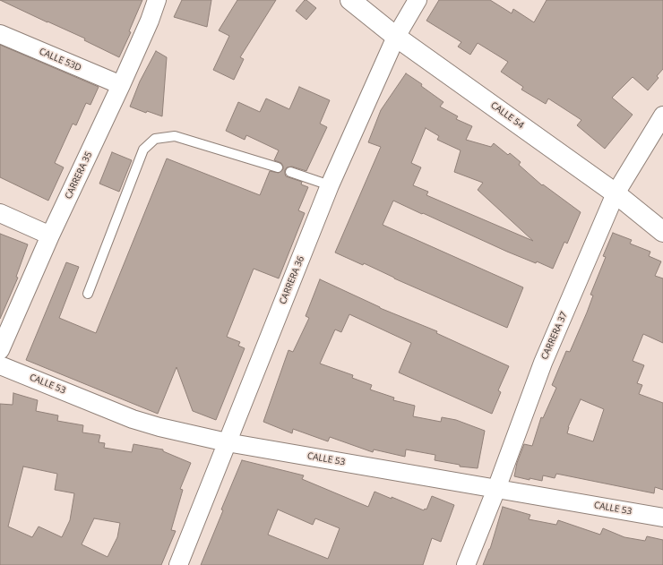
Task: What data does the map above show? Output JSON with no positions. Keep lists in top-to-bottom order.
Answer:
{
  "streets": {
    "street": [
      "CALLE 53D",
      "CALLE 54",
      "CARRERA 35",
      "CARRERA 36",
      "CARRERA 37",
      "CALLE 53"
    ]
  },
  "crossings": [
    ["CALLE 53D", "CARRERA 35"],
    ["CALLE 54", "CARRERA 36"],
    ["CALLE 54", "CARRERA 37"],
    ["CARRERA 36", "CALLE 53"],
    ["CARRERA 37", "CALLE 53"]
  ]
}
